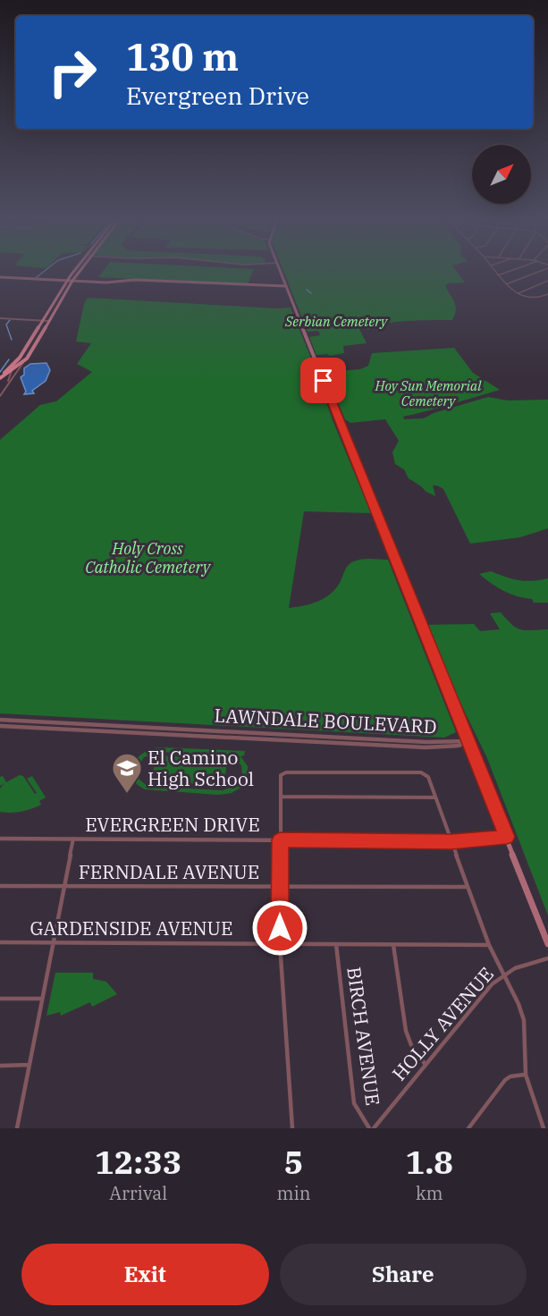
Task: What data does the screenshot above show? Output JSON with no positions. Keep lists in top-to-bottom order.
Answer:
{
  "streets": {
    "street": [
      "LAWNDALE BOULEVARD",
      "EVERGREEN DRIVE",
      "FERNDALE AVENUE",
      "GARDENSIDE AVENUE",
      "HOLLY AVENUE",
      "BIRCH AVENUE"
    ]
  },
  "crossings": [
    ["GARDENSIDE AVENUE", "BIRCH AVENUE"],
    ["HOLLY AVENUE", "BIRCH AVENUE"]
  ],
  "parks": ["Serbian Cemetery", "Hoy Sun Memorial Cemetery", "Holy Cross Catholic Cemetery"],
  "places": {
    "school or university": ["El Camino High School"]
  },
  "north": "top right",
  "page": {
    "turn": ["130 m", "Evergreen Drive"],
    "eta": [
      "12:33",
      "Arrival",
      "5",
      "min",
      "1.8",
      "km"
    ],
    "buttons": ["Exit", "Share"]
  }
}
